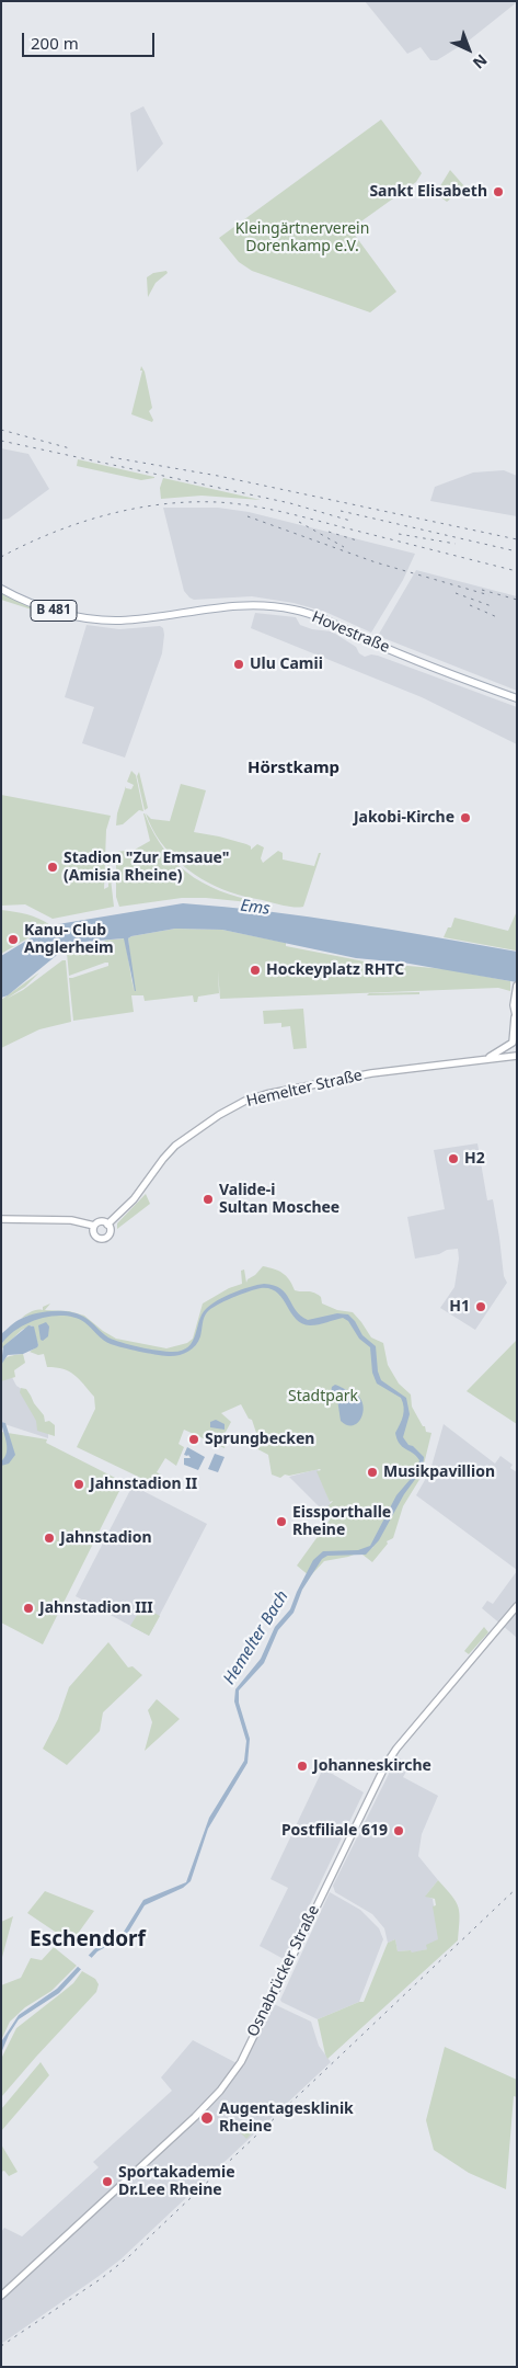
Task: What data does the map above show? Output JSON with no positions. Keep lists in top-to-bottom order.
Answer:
{
  "streets": {
    "main road": [
      "B 481",
      "Hovestraße",
      "Hemelter Straße",
      "Osnabrücker Straße"
    ]
  },
  "districts": ["Hörstkamp", "Eschendorf"],
  "water": ["Ems", "Hemelter Bach"],
  "parks": ["Kleingärtnerverein Dorenkamp e.V.", "Stadtpark"],
  "places": [
    "Sankt Elisabeth",
    "Ulu Camii",
    "Jakobi-Kirche",
    "Stadion \"Zur Emsaue\" (Amisia Rheine)",
    "Kanu- Club Anglerheim",
    "Hockeyplatz RHTC",
    "H2",
    "Valide-i Sultan Moschee",
    "H1",
    "Sprungbecken",
    "Musikpavillion",
    "Jahnstadion II",
    "Eissporthalle Rheine",
    "Jahnstadion",
    "Jahnstadion III",
    "Johanneskirche",
    "Postfiliale 619",
    "Augentagesklinik Rheine",
    "Sportakademie Dr.Lee Rheine"
  ],
  "scale_bar": "200 m",
  "north": "bottom right"
}
